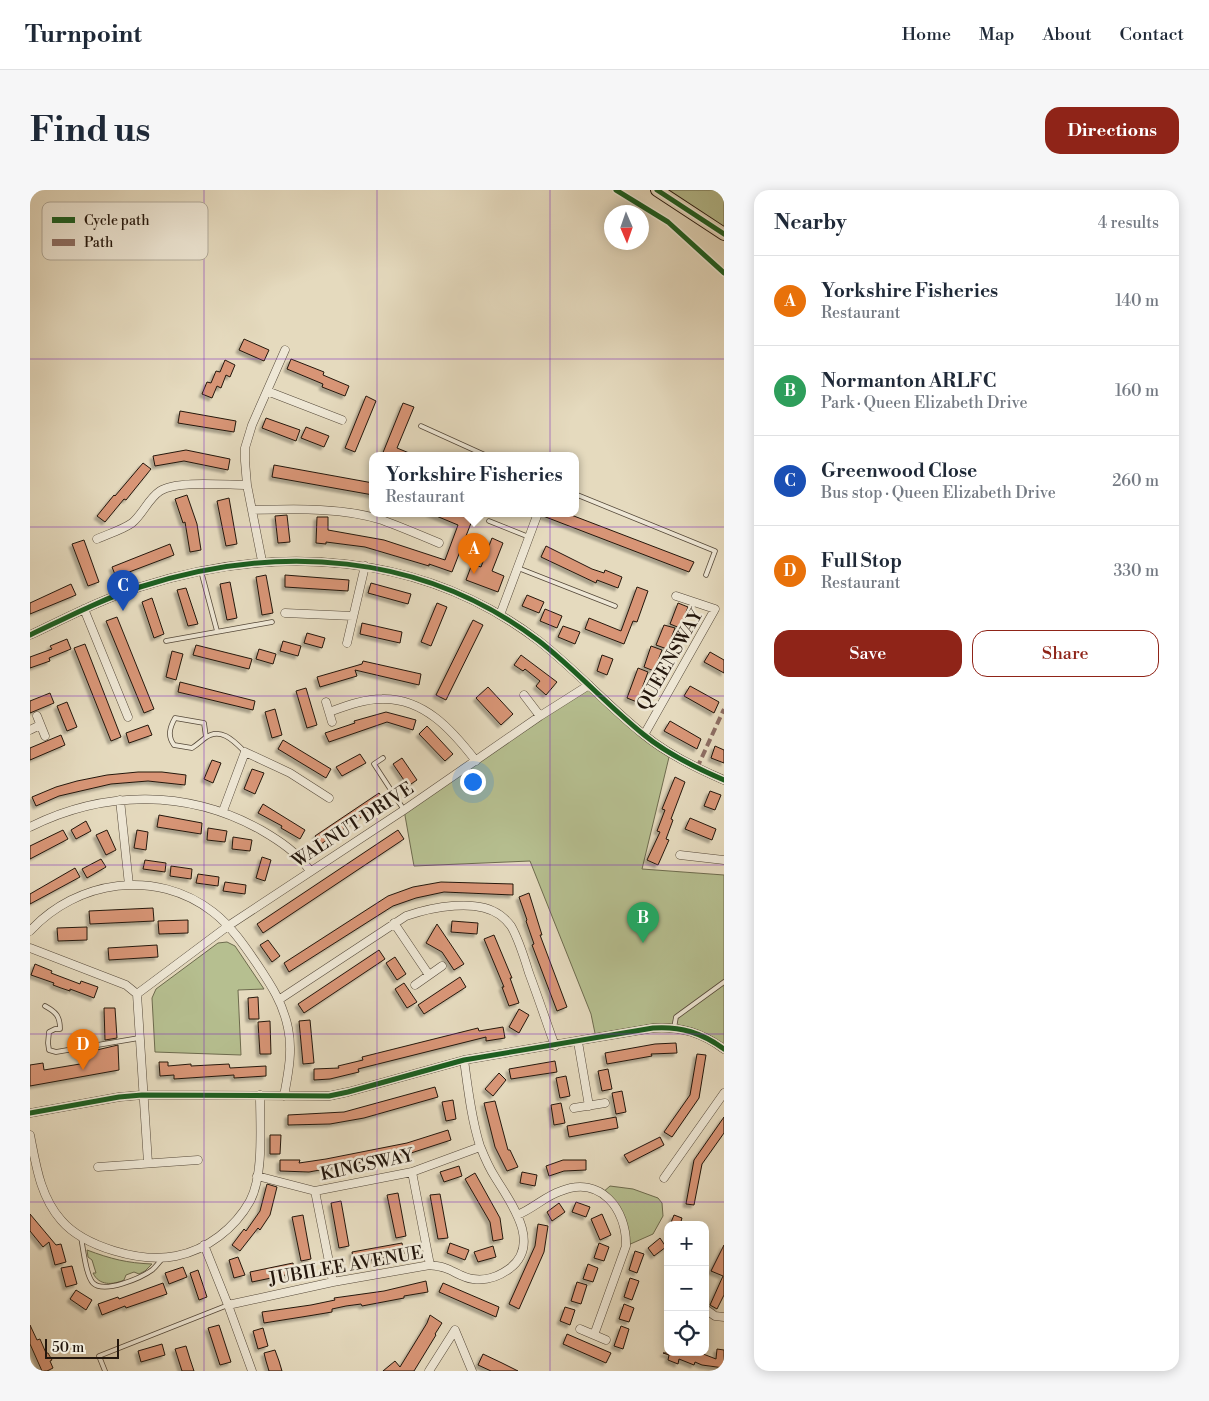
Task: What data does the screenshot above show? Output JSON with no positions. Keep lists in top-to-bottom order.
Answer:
{
  "streets": {
    "street": [
      "QUEENSWAY",
      "WALNUT DRIVE",
      "KINGSWAY",
      "JUBILEE AVENUE"
    ]
  },
  "crossings": [
    ["KINGSWAY", "JUBILEE AVENUE"]
  ],
  "legend": ["Cycle path", "Path"],
  "scale_bar": "50 m",
  "north": "bottom",
  "page": {
    "header": "Turnpoint",
    "nav": [
      "Home",
      "Map",
      "About",
      "Contact"
    ],
    "buttons": [
      "Directions",
      ["Save", "Share"]
    ],
    "title": "Find us",
    "heading": ["Nearby", "4 results"],
    "list": [
      {
        "mark": "A",
        "name": "Yorkshire Fisheries",
        "note": "Restaurant",
        "value": "140 m"
      },
      {
        "mark": "B",
        "name": "Normanton ARLFC",
        "note": "Park · Queen Elizabeth Drive",
        "value": "160 m"
      },
      {
        "mark": "C",
        "name": "Greenwood Close",
        "note": "Bus stop · Queen Elizabeth Drive",
        "value": "260 m"
      },
      {
        "mark": "D",
        "name": "Full Stop",
        "note": "Restaurant",
        "value": "330 m"
      }
    ],
    "popup": ["Yorkshire Fisheries", "Restaurant"],
    "pins": [
      "A",
      "C",
      "B",
      "D"
    ],
    "map_buttons": ["+", "−"],
    "scale": "50 m"
  }
}
